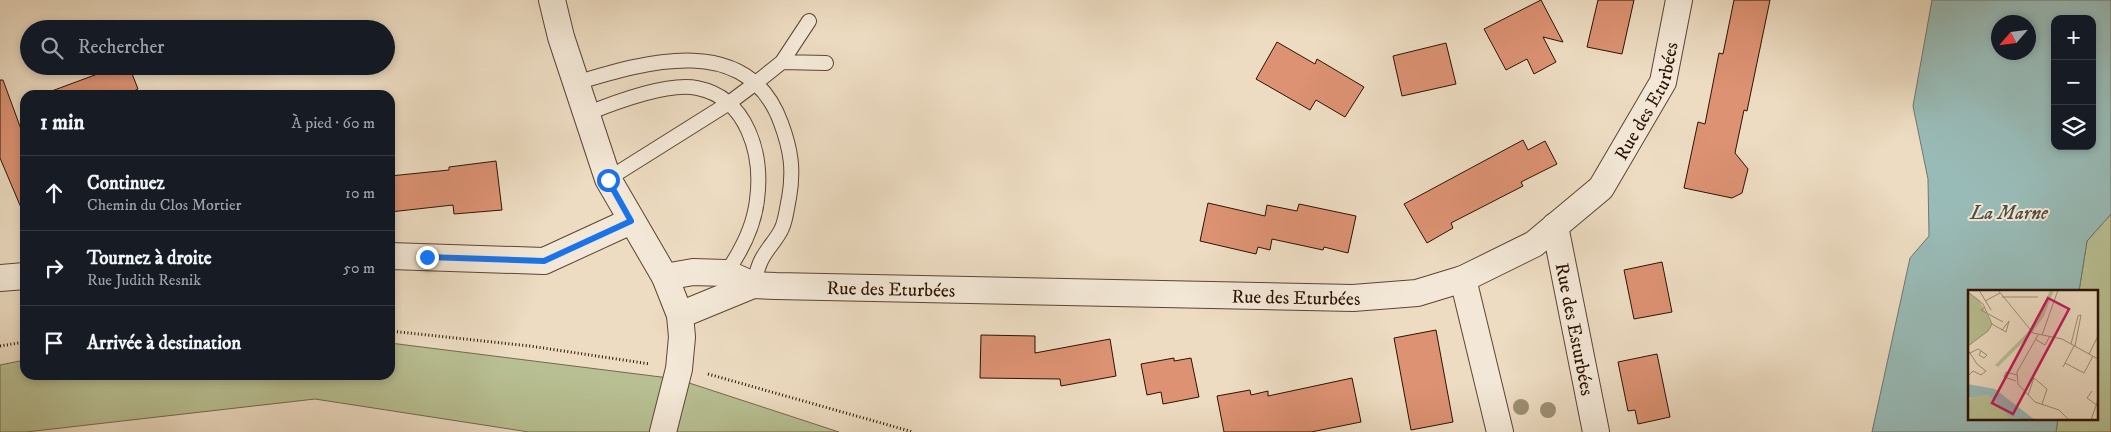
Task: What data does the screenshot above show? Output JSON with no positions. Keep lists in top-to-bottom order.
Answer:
{
  "streets": {
    "street": ["Rue des Eturbées", "Rue des Esturbées"]
  },
  "crossings": [
    ["Rue des Eturbées", "Rue des Esturbées"]
  ],
  "water": ["La Marne"],
  "north": "bottom left",
  "page": {
    "map_buttons": ["+", "−"],
    "search": "Rechercher",
    "heading": ["1 min", "À pied · 60 m"],
    "list": [
      ["Continuez", "Chemin du Clos Mortier", "10 m"],
      ["Tournez à droite", "Rue Judith Resnik", "50 m"],
      "Arrivée à destination"
    ]
  }
}
